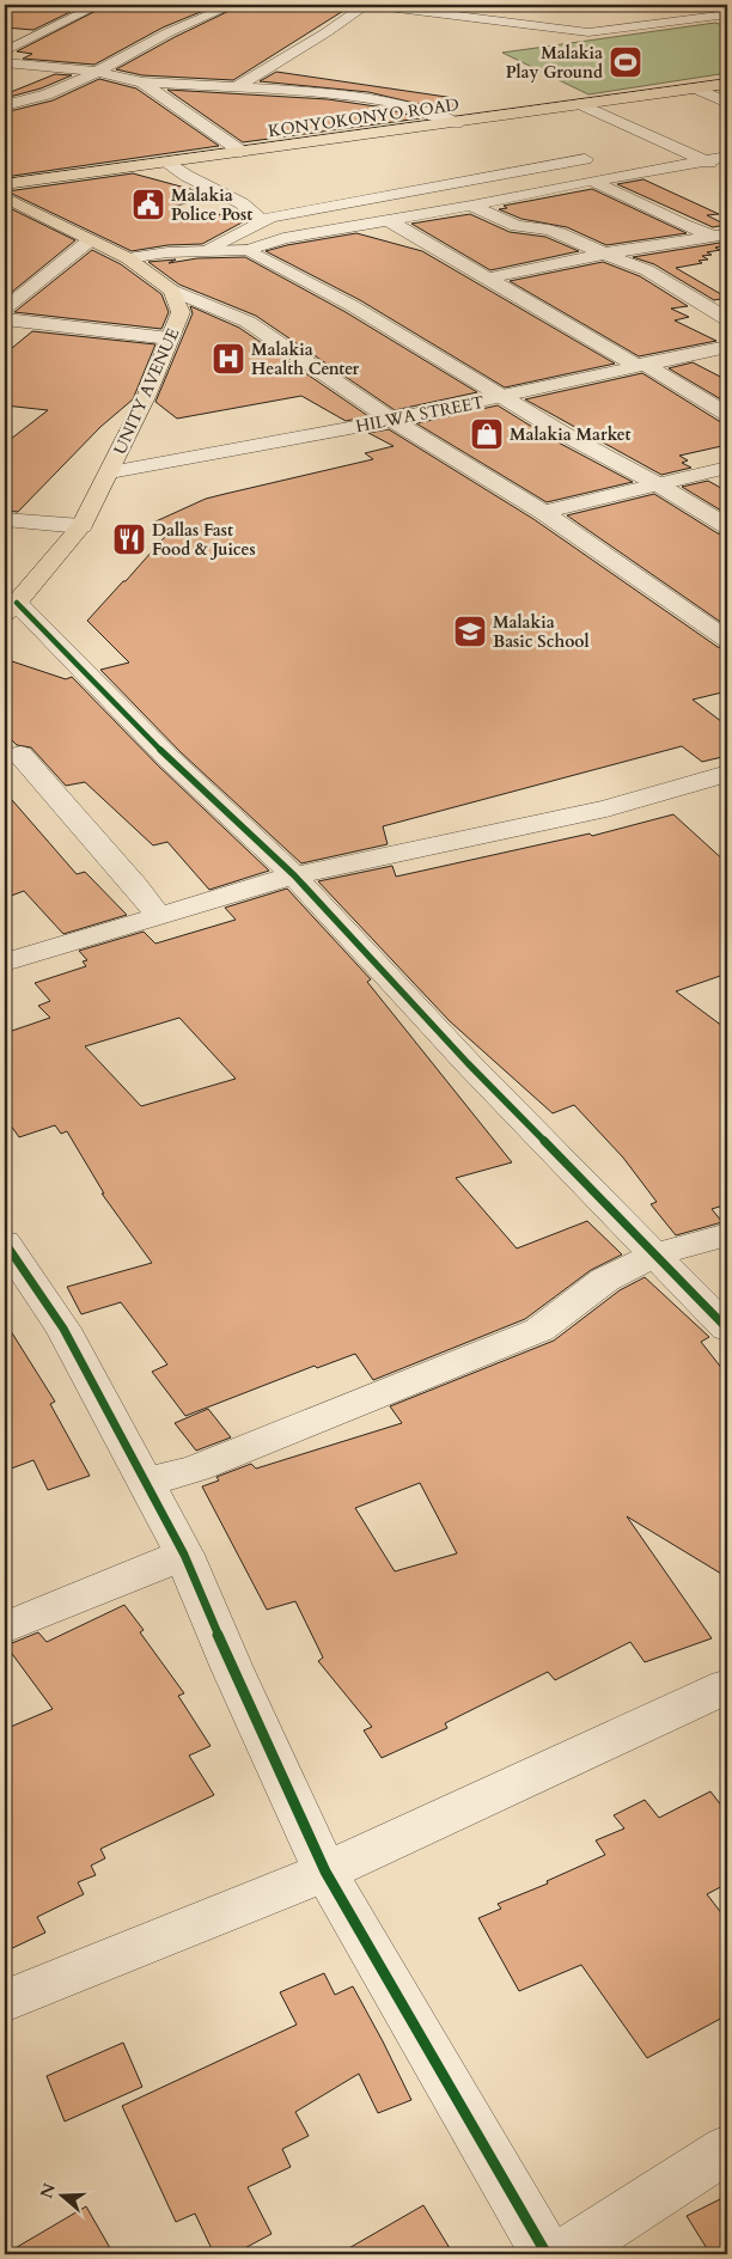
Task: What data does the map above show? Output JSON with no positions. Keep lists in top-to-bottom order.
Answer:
{
  "streets": {
    "main road": ["KONYOKONYO ROAD", "UNITY AVENUE"],
    "street": ["HILWA STREET"]
  },
  "crossings": [
    ["UNITY AVENUE", "HILWA STREET"]
  ],
  "places": {
    "sports": ["Malakia Play Ground"],
    "public building": ["Malakia Police Post"],
    "hospital": ["Malakia Health Center"],
    "shop": ["Malakia Market"],
    "restaurant": ["Dallas Fast Food & Juices"],
    "school or university": ["Malakia Basic School"]
  },
  "north": "left"
}
